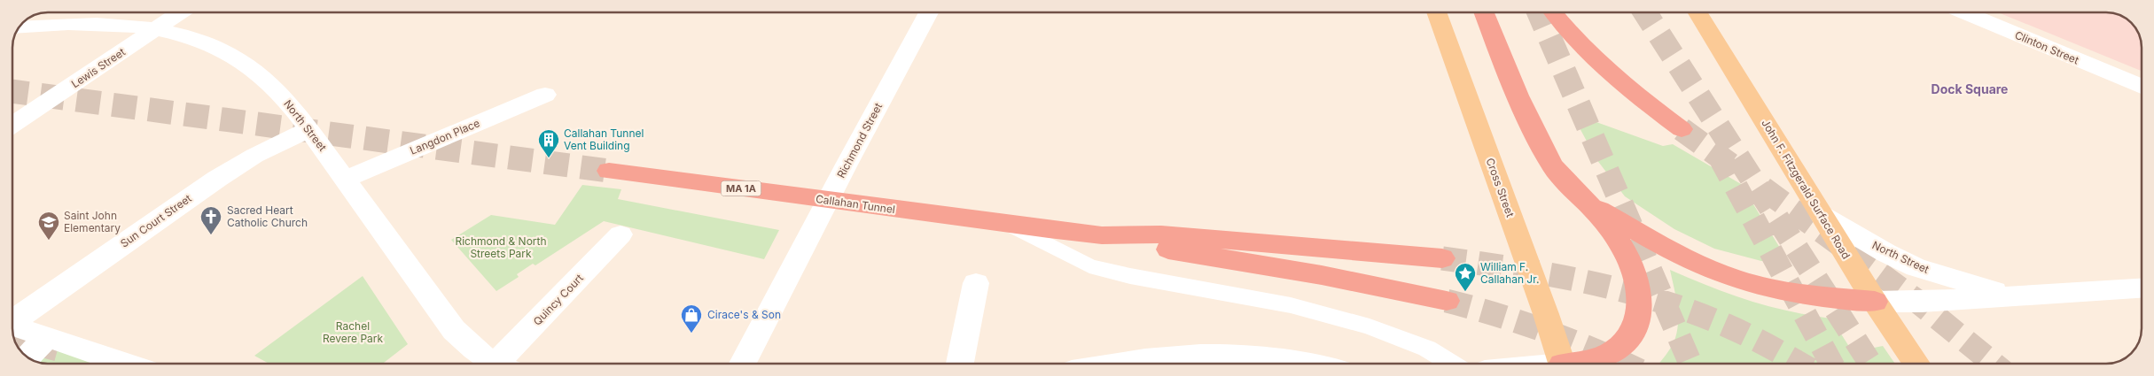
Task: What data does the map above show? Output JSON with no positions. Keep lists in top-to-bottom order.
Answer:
{
  "streets": {
    "highway": ["MA 1A", "Callahan Tunnel"],
    "main road": ["Cross Street", "John F. Fitzgerald Surface Road"],
    "street": [
      "Clinton Street",
      "Lewis Street",
      "North Street",
      "Langdon Place",
      "Richmond Street",
      "Sun Court Street",
      "Quincy Court"
    ]
  },
  "crossings": [
    ["Lewis Street", "North Street"],
    ["North Street", "Langdon Place"],
    ["North Street", "John F. Fitzgerald Surface Road"],
    ["North Street", "Sun Court Street"]
  ],
  "districts": ["Dock Square"],
  "parks": ["Richmond & North Streets Park", "Rachel Revere Park"],
  "places": {
    "building": ["Callahan Tunnel Vent Building"],
    "church": ["Sacred Heart Catholic Church"],
    "school or university": ["Saint John Elementary"],
    "place": ["William F. Callahan Jr."],
    "shop": ["Cirace's & Son"]
  }
}
